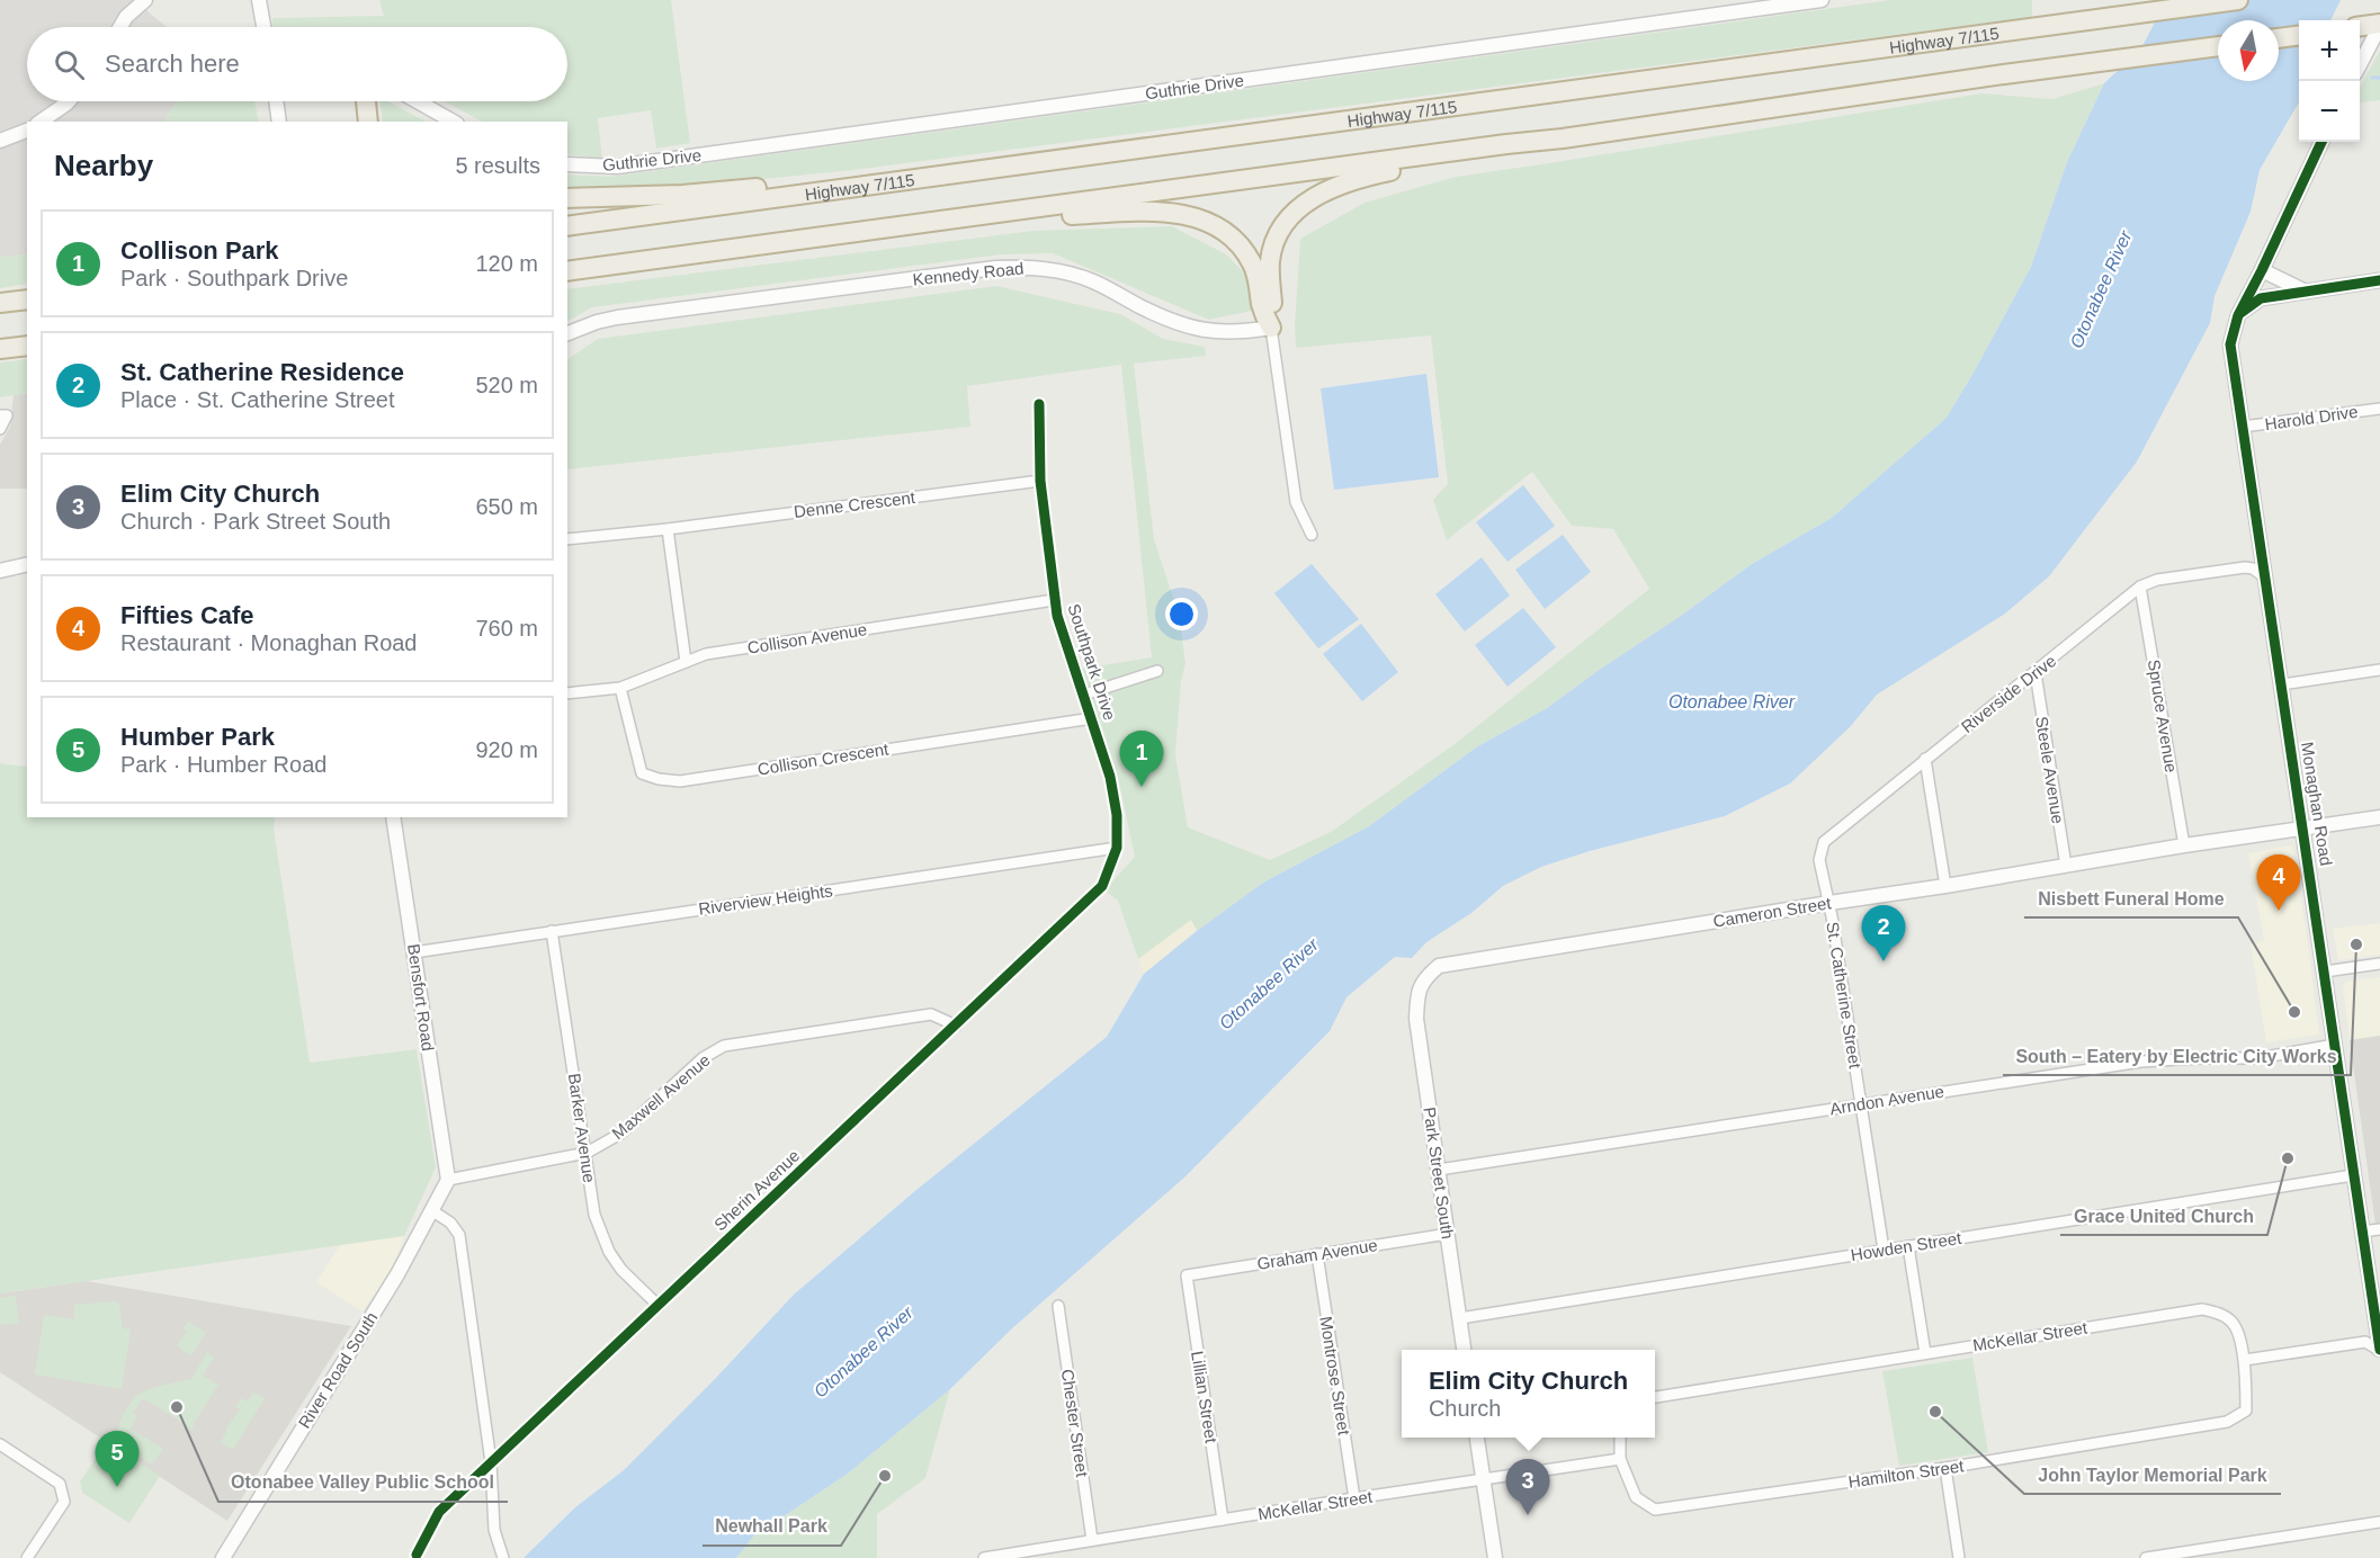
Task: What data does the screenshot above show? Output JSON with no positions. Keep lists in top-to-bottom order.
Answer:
{
  "streets": {
    "highway": ["Highway 7/115"],
    "street": [
      "Guthrie Drive",
      "Kennedy Road",
      "Harold Drive",
      "Denne Crescent",
      "Collison Avenue",
      "Southpark Drive",
      "Riverside Drive",
      "Spruce Avenue",
      "Collison Crescent",
      "Steele Avenue",
      "Monaghan Road",
      "Riverview Heights",
      "Cameron Street",
      "St. Catherine Street",
      "Bensfort Road",
      "Maxwell Avenue",
      "Arndon Avenue",
      "Barker Avenue",
      "Park Street South",
      "Sherin Avenue",
      "Howden Street",
      "Graham Avenue",
      "McKellar Street",
      "River Road South",
      "Montrose Street",
      "Lillian Street",
      "Chester Street",
      "Hamilton Street"
    ]
  },
  "crossings": [
    ["Harold Drive", "Monaghan Road"],
    ["Denne Crescent", "Southpark Drive"],
    ["Collison Avenue", "Southpark Drive"],
    ["Collison Avenue", "Collison Crescent"],
    ["Southpark Drive", "Collison Crescent"],
    ["Southpark Drive", "Riverview Heights"],
    ["Southpark Drive", "Sherin Avenue"],
    ["Riverside Drive", "Spruce Avenue"],
    ["Riverside Drive", "Steele Avenue"],
    ["Riverside Drive", "Monaghan Road"],
    ["Riverside Drive", "Cameron Street"],
    ["Riverside Drive", "St. Catherine Street"],
    ["Spruce Avenue", "Cameron Street"],
    ["Steele Avenue", "Cameron Street"],
    ["Monaghan Road", "Cameron Street"],
    ["Monaghan Road", "Arndon Avenue"],
    ["Monaghan Road", "Howden Street"],
    ["Riverview Heights", "Bensfort Road"],
    ["Riverview Heights", "Barker Avenue"],
    ["Riverview Heights", "Sherin Avenue"],
    ["Cameron Street", "St. Catherine Street"],
    ["Cameron Street", "Park Street South"],
    ["St. Catherine Street", "Arndon Avenue"],
    ["St. Catherine Street", "Howden Street"],
    ["Bensfort Road", "Maxwell Avenue"],
    ["Bensfort Road", "River Road South"],
    ["Maxwell Avenue", "Barker Avenue"],
    ["Maxwell Avenue", "Sherin Avenue"],
    ["Maxwell Avenue", "River Road South"],
    ["Arndon Avenue", "Park Street South"],
    ["Barker Avenue", "Sherin Avenue"],
    ["Park Street South", "Howden Street"],
    ["Park Street South", "Graham Avenue"],
    ["Graham Avenue", "Montrose Street"],
    ["Graham Avenue", "Lillian Street"],
    ["McKellar Street", "Montrose Street"],
    ["McKellar Street", "Lillian Street"],
    ["McKellar Street", "Chester Street"],
    ["McKellar Street", "Hamilton Street"]
  ],
  "water": ["Otonabee River"],
  "places": [
    "South – Eatery by Electric City Works",
    "Nisbett Funeral Home",
    "Grace United Church",
    "Otonabee Valley Public School",
    "John Taylor Memorial Park",
    "Newhall Park"
  ],
  "north": "bottom",
  "page": {
    "map_buttons": ["+", "−"],
    "search": "Search here",
    "heading": ["Nearby", "5 results"],
    "list": [
      {
        "mark": "1",
        "name": "Collison Park",
        "note": "Park · Southpark Drive",
        "value": "120 m"
      },
      {
        "mark": "2",
        "name": "St. Catherine Residence",
        "note": "Place · St. Catherine Street",
        "value": "520 m"
      },
      {
        "mark": "3",
        "name": "Elim City Church",
        "note": "Church · Park Street South",
        "value": "650 m"
      },
      {
        "mark": "4",
        "name": "Fifties Cafe",
        "note": "Restaurant · Monaghan Road",
        "value": "760 m"
      },
      {
        "mark": "5",
        "name": "Humber Park",
        "note": "Park · Humber Road",
        "value": "920 m"
      }
    ],
    "pins": [
      "1",
      "4",
      "2",
      "5",
      "3"
    ],
    "popup": ["Elim City Church", "Church"]
  }
}
